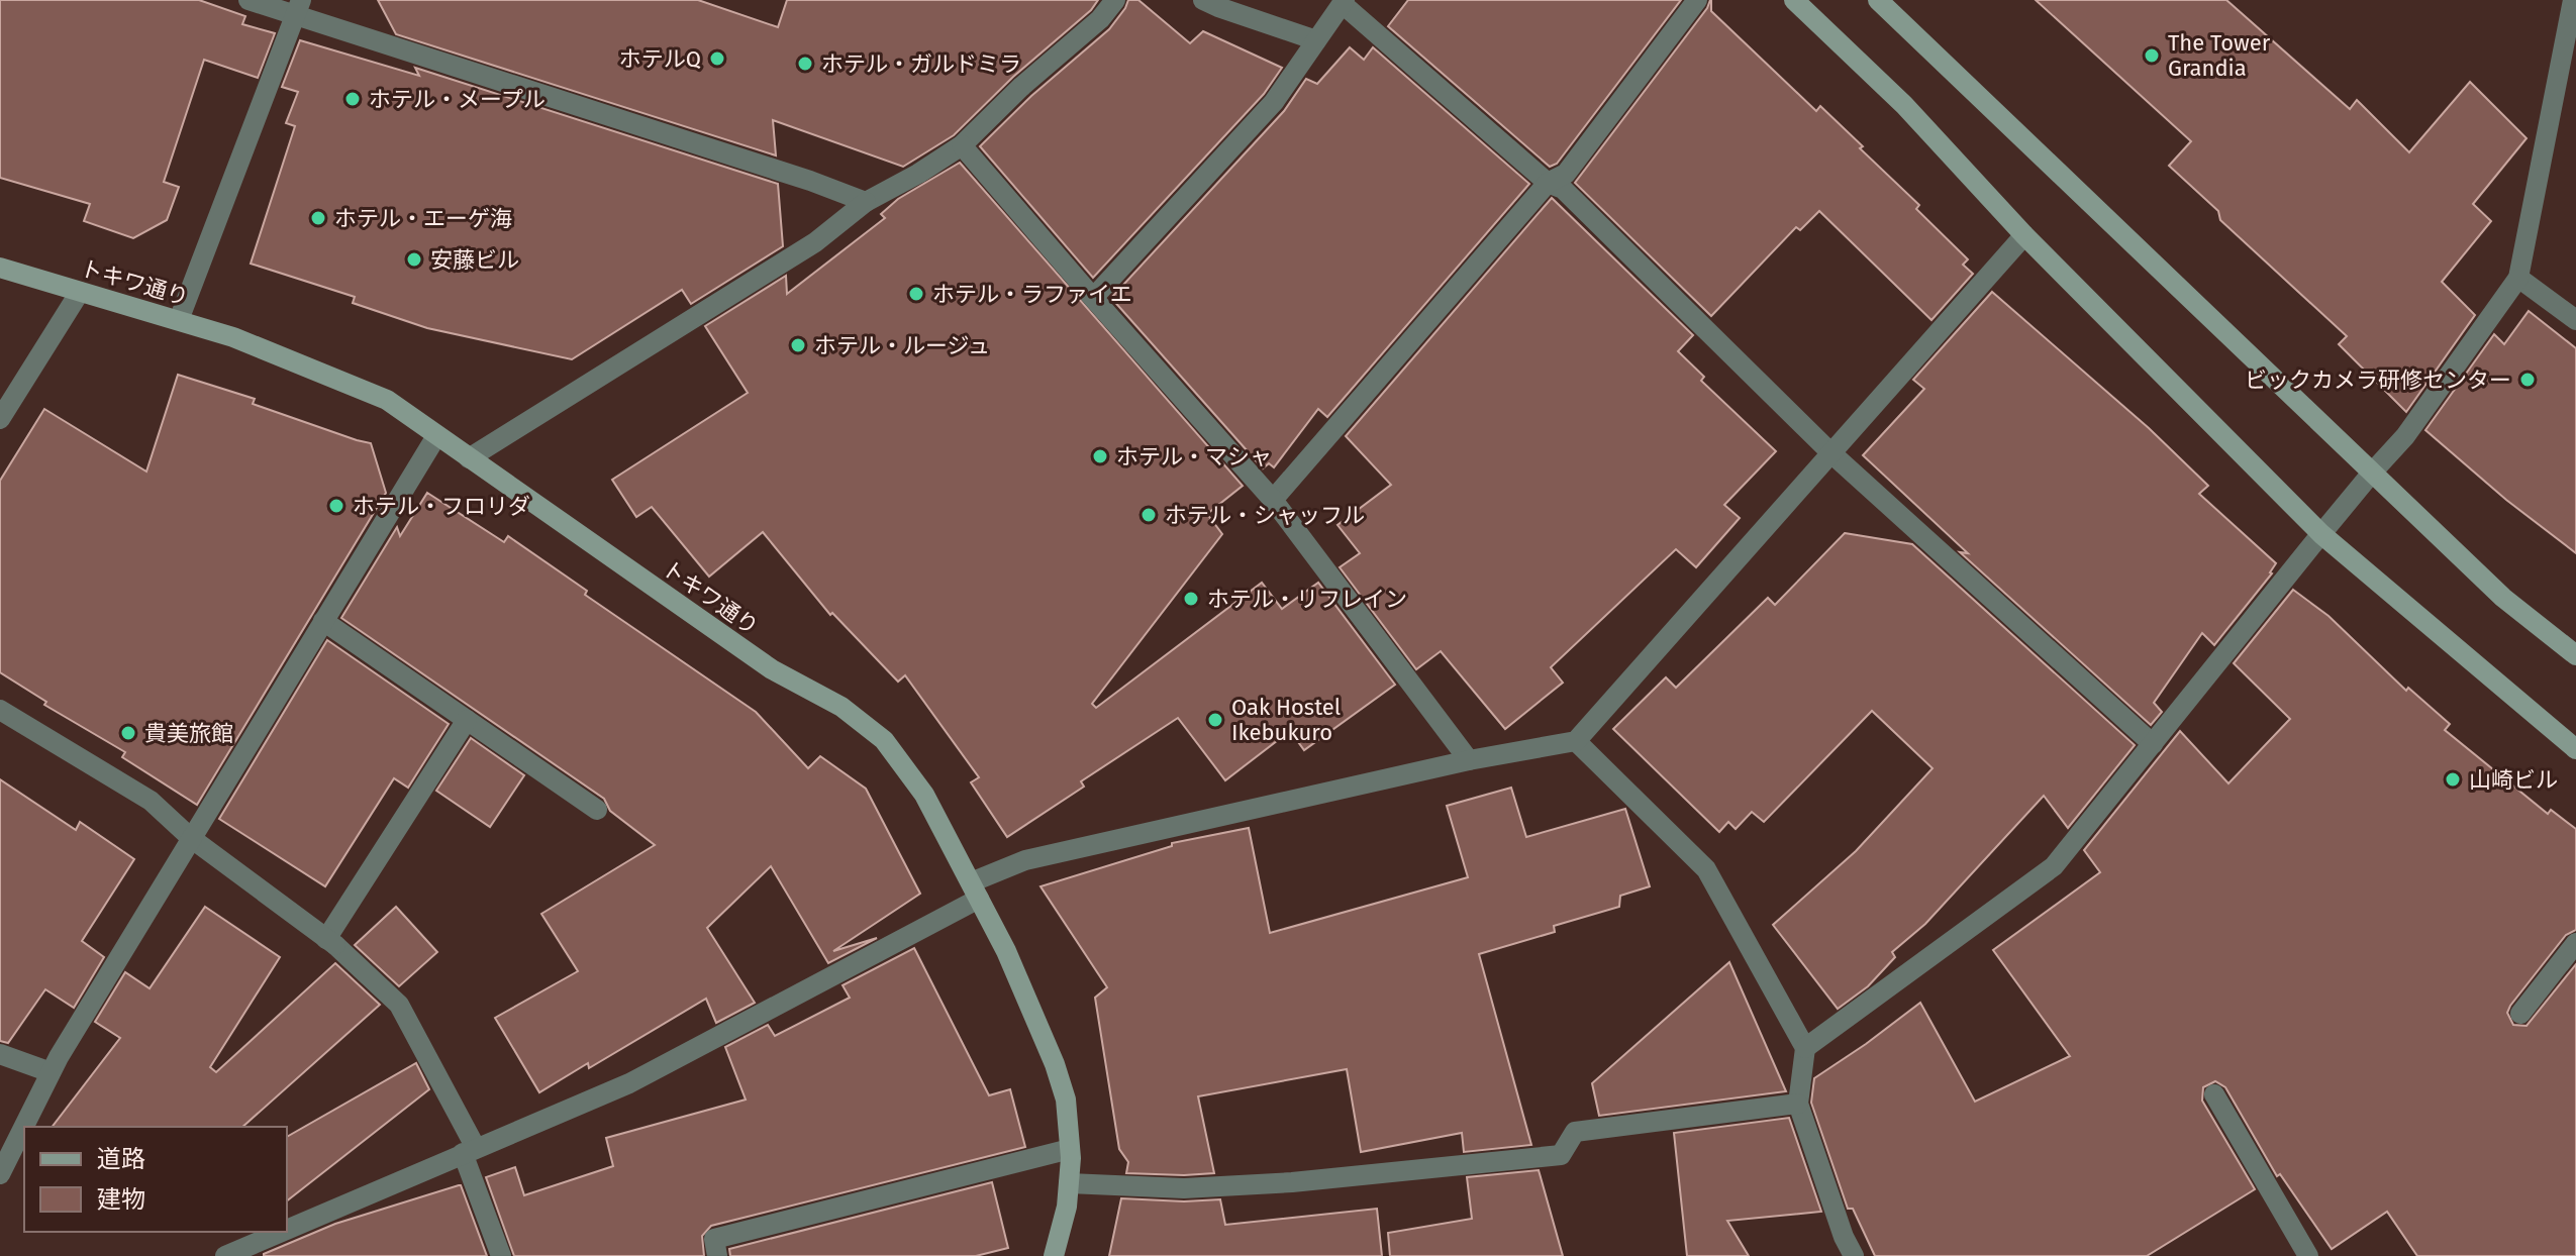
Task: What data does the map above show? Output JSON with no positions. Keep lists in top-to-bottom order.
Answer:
{
  "streets": {
    "street": ["トキワ通り"]
  },
  "places": [
    "The Tower Grandia",
    "ホテルQ",
    "ホテル・ガルドミラ",
    "ホテル・メープル",
    "ホテル・エーゲ海",
    "安藤ビル",
    "ホテル・ラファイエ",
    "ホテル・ルージュ",
    "ビックカメラ研修センター",
    "ホテル・マシャ",
    "ホテル・フロリダ",
    "ホテル・シャッフル",
    "ホテル・リフレイン",
    "Oak Hostel Ikebukuro",
    "貴美旅館",
    "山崎ビル"
  ],
  "legend": ["道路", "建物"]
}
